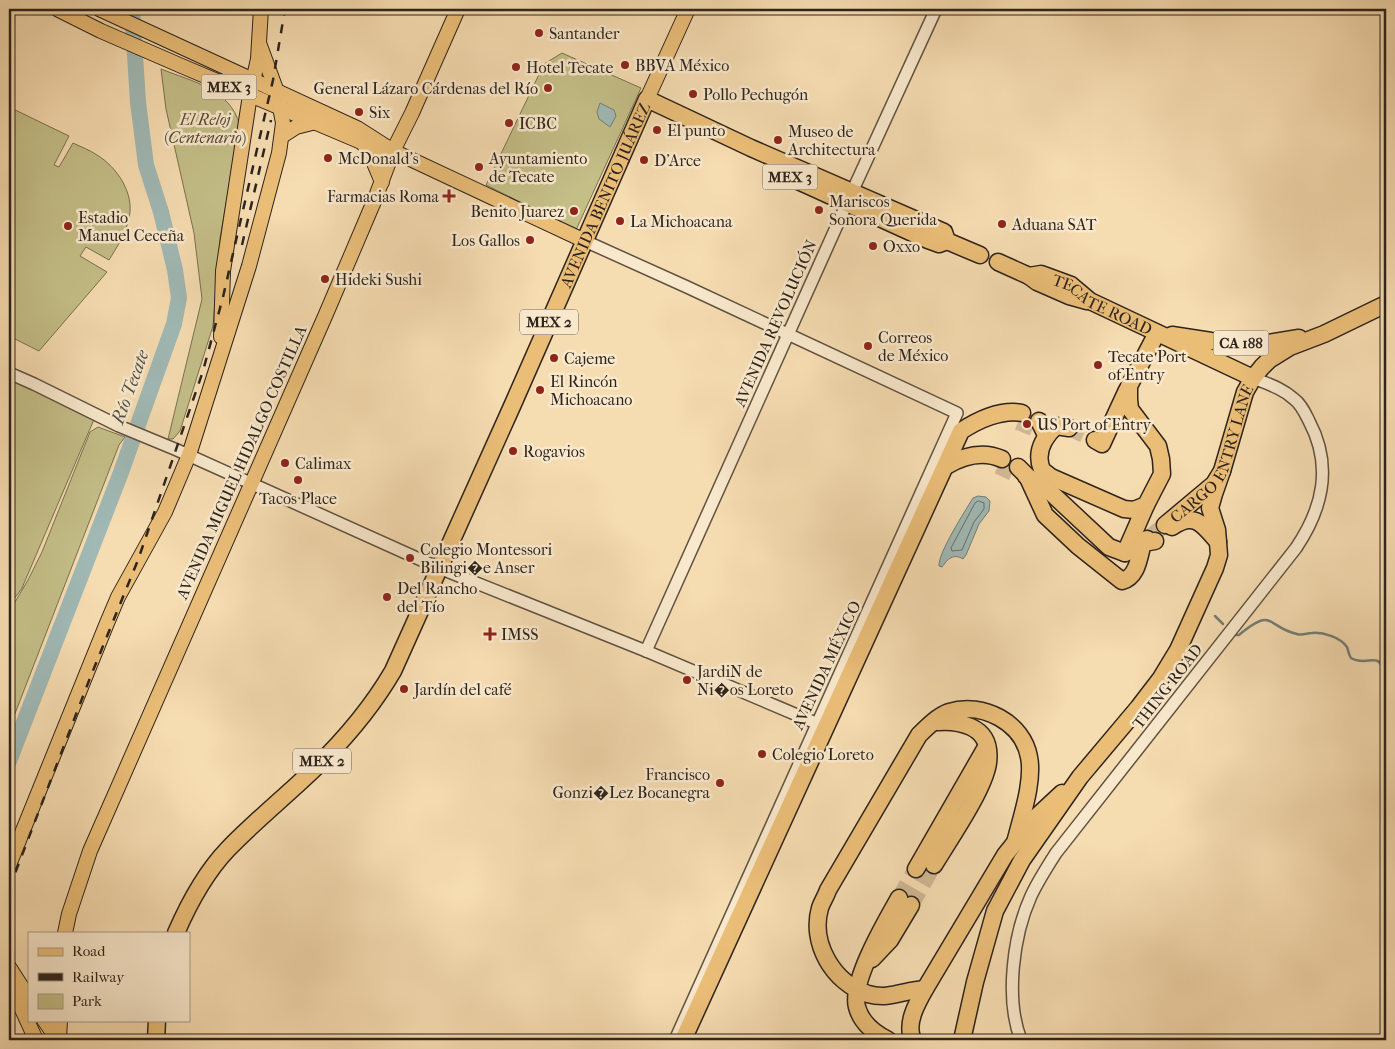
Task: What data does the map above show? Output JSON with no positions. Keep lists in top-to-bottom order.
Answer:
{
  "streets": {
    "highway": [
      "MEX 3",
      "AVENIDA BENITO JUÁREZ",
      "TECATE ROAD",
      "MEX 2",
      "CA 188",
      "CARGO ENTRY LANE"
    ],
    "main road": ["AVENIDA MIGUEL HIDALGO COSTILLA"],
    "street": ["AVENIDA REVOLUCIÓN", "AVENIDA MÉXICO", "THING ROAD"]
  },
  "crossings": [
    ["MEX 3", "AVENIDA BENITO JUÁREZ"],
    ["MEX 3", "AVENIDA REVOLUCIÓN"],
    ["MEX 3", "AVENIDA MIGUEL HIDALGO COSTILLA"],
    ["TECATE ROAD", "CA 188"],
    ["TECATE ROAD", "CARGO ENTRY LANE"],
    ["TECATE ROAD", "THING ROAD"],
    ["AVENIDA REVOLUCIÓN", "AVENIDA MÉXICO"],
    ["CA 188", "CARGO ENTRY LANE"],
    ["CA 188", "THING ROAD"],
    ["CARGO ENTRY LANE", "THING ROAD"]
  ],
  "water": ["Río Tecate"],
  "parks": ["El Reloj (Centenario)"],
  "places": {
    "other": [
      "Santander",
      "BBVA México",
      "Hotel Tecate",
      "General Lázaro Cárdenas del Río",
      "Pollo Pechugón",
      "Six",
      "ICBC",
      "El punto",
      "Museo de Architectura",
      "McDonald's",
      "D'Arce",
      "Ayuntamiento de Tecate",
      "Mariscos Sonora Querida",
      "Benito Juarez",
      "La Michoacana",
      "Aduana SAT",
      "Estadio Manuel Ceceña",
      "Los Gallos",
      "Oxxo",
      "Hideki Sushi",
      "Correos de México",
      "Cajeme",
      "Tecate Port of Entry",
      "El Rincón Michoacano",
      "US Port of Entry",
      "Rogavios",
      "Calimax",
      "Tacos Place",
      "Colegio Montessori Bilingi�e Anser",
      "Del Rancho del Tío",
      "JardiN de Ni�os Loreto",
      "Jardín del café",
      "Colegio Loreto",
      "Francisco Gonzi�Lez Bocanegra"
    ],
    "health": ["Farmacias Roma", "IMSS"]
  },
  "legend": ["Road", "Railway", "Park"]
}
